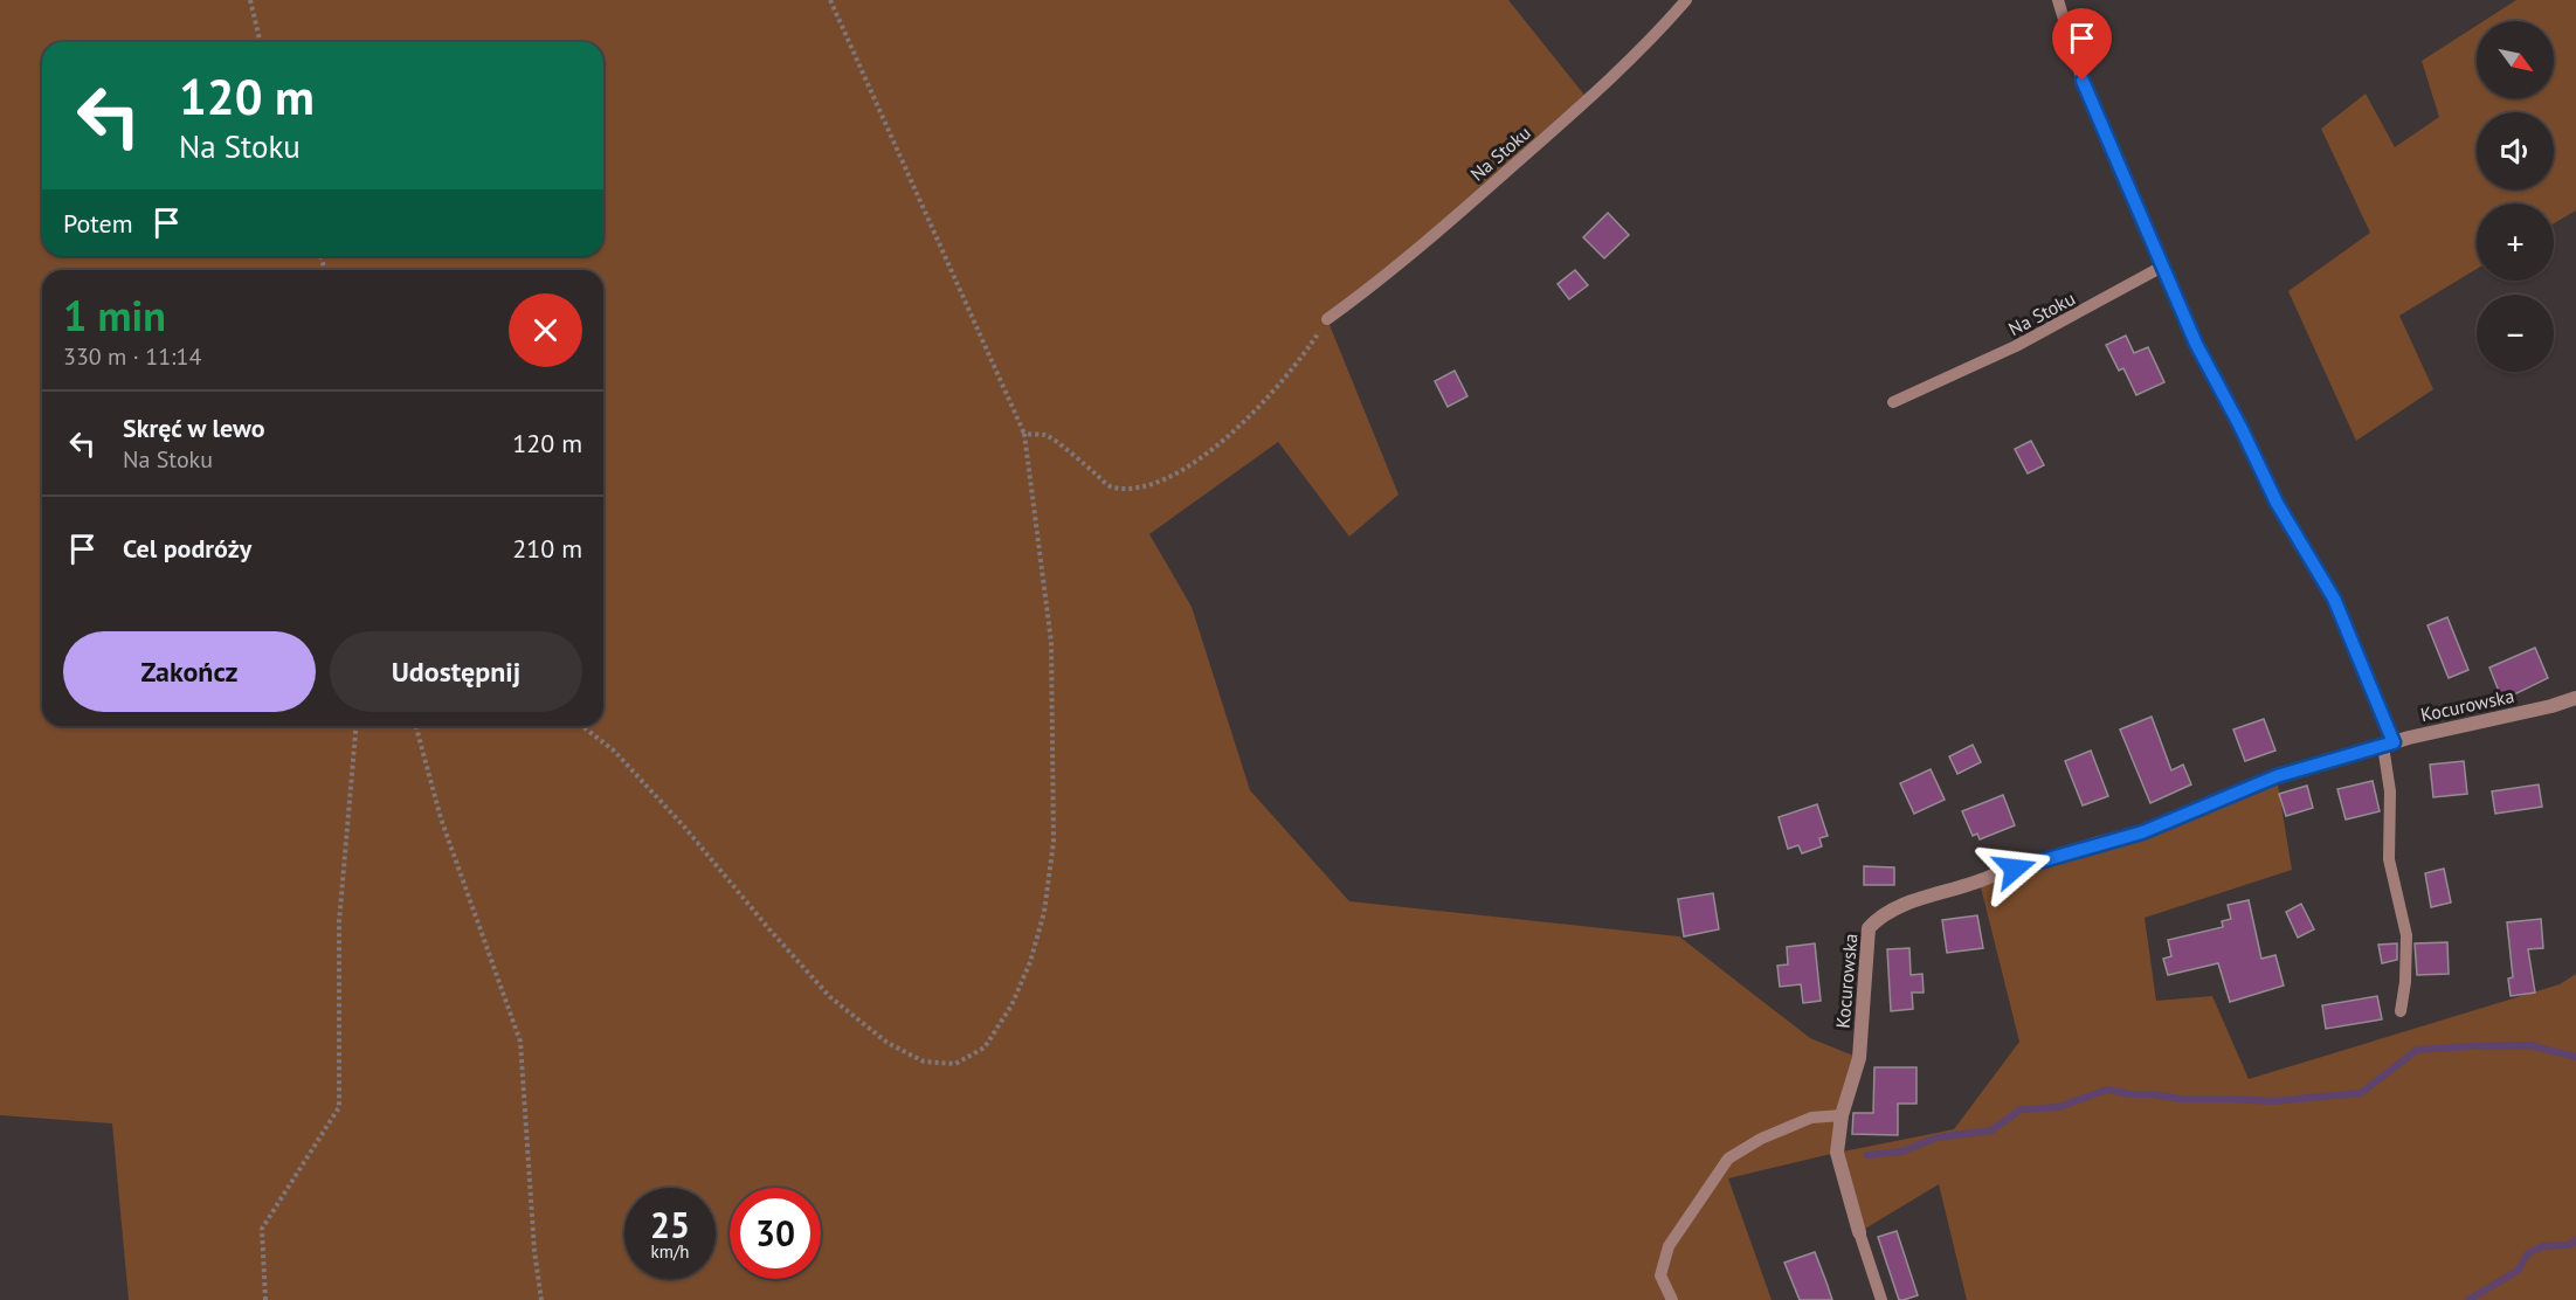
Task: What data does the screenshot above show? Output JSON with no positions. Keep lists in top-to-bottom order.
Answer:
{
  "streets": {
    "street": ["Kocurowska"],
    "lane": ["Na Stoku"]
  },
  "north": "bottom right",
  "page": {
    "map_buttons": ["+", "−"],
    "turn": ["120 m", "Na Stoku"],
    "then": "Potem",
    "heading": ["1 min", "330 m · 11:14"],
    "list": [
      {
        "name": "Skręć w lewo",
        "note": "Na Stoku",
        "value": "120 m"
      },
      {
        "name": "Cel podróży",
        "value": "210 m"
      }
    ],
    "buttons": ["Zakończ", "Udostępnij"],
    "speed": "25 km/h",
    "limit": "30"
  }
}
